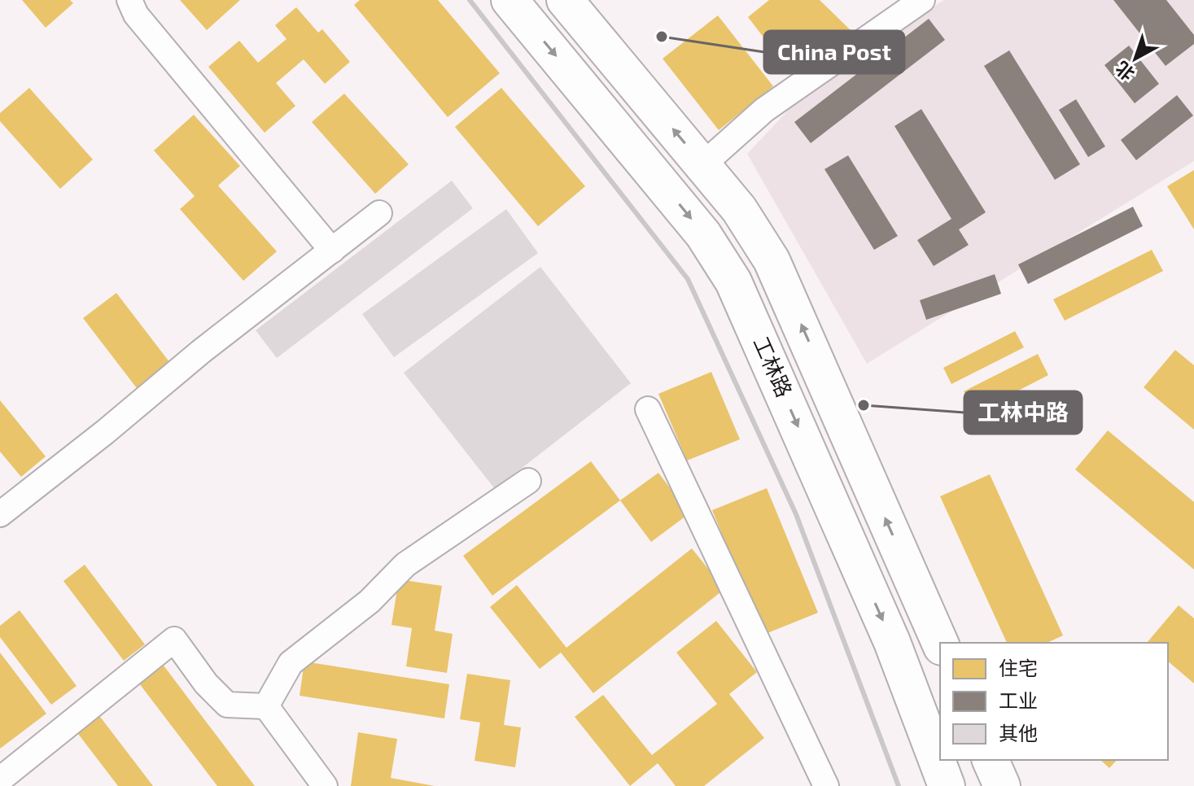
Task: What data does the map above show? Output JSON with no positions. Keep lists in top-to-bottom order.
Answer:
{
  "streets": {
    "highway": ["工林路"]
  },
  "places": ["China Post", "工林中路"],
  "legend": ["住宅", "工业", "其他"],
  "north": "bottom left"
}
